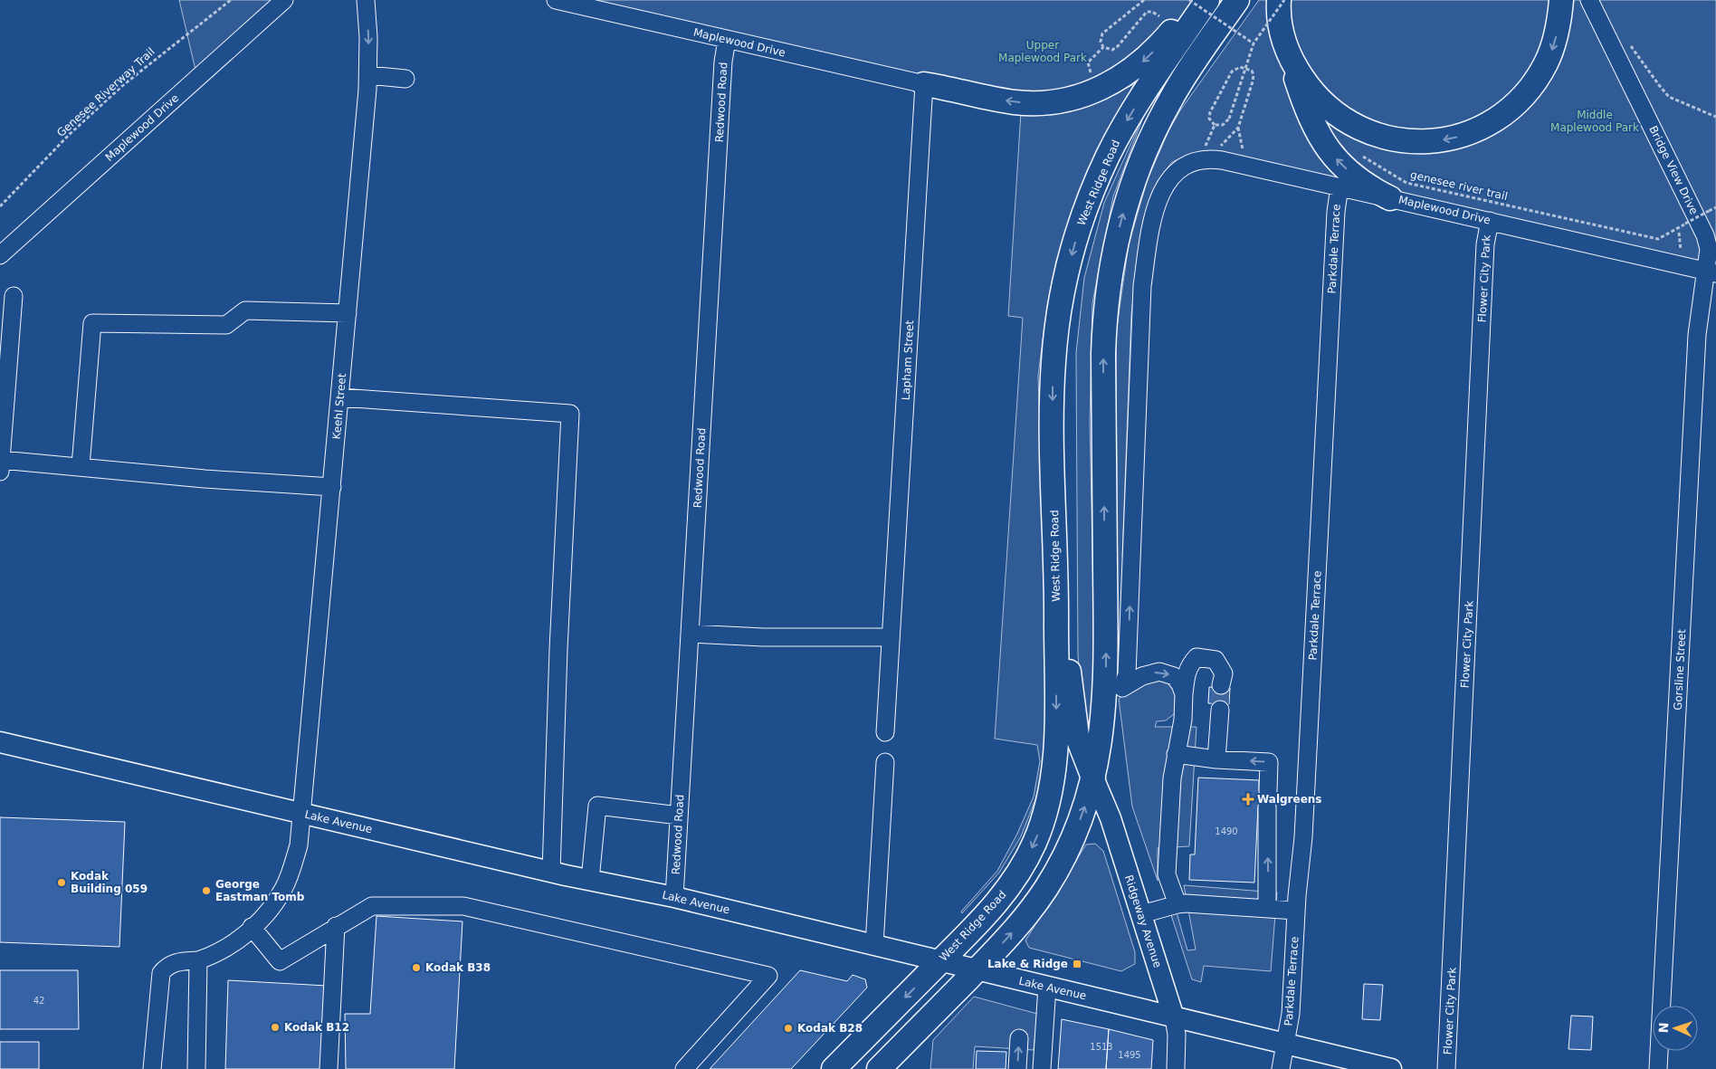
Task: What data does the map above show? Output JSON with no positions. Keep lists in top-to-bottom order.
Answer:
{
  "streets": {
    "highway": ["West Ridge Road"],
    "main road": ["Lake Avenue", "Ridgeway Avenue"],
    "street": [
      "Maplewood Drive",
      "Redwood Road",
      "Bridge View Drive",
      "Parkdale Terrace",
      "Flower City Park",
      "Lapham Street",
      "Keehl Street",
      "Gorsline Street"
    ],
    "path": ["Genesee Riverway Trail", "genesee river trail"]
  },
  "crossings": [
    ["Maplewood Drive", "Redwood Road"],
    ["Maplewood Drive", "Bridge View Drive"],
    ["Maplewood Drive", "Parkdale Terrace"],
    ["Maplewood Drive", "Flower City Park"],
    ["Maplewood Drive", "Lapham Street"],
    ["Maplewood Drive", "Gorsline Street"],
    ["Redwood Road", "Lake Avenue"],
    ["Bridge View Drive", "Gorsline Street"],
    ["West Ridge Road", "Lake Avenue"],
    ["Parkdale Terrace", "Lake Avenue"],
    ["Keehl Street", "Lake Avenue"],
    ["Lake Avenue", "Ridgeway Avenue"]
  ],
  "parks": ["Upper Maplewood Park", "Middle Maplewood Park"],
  "places": {
    "health": ["Walgreens"],
    "other": [
      "Kodak Building 059",
      "George Eastman Tomb",
      "Kodak B38",
      "Kodak B12",
      "Kodak B28"
    ],
    "transit": ["Lake & Ridge"]
  },
  "house_numbers": [
    "1490",
    "42",
    "1513",
    "1495"
  ],
  "north": "left"
}
